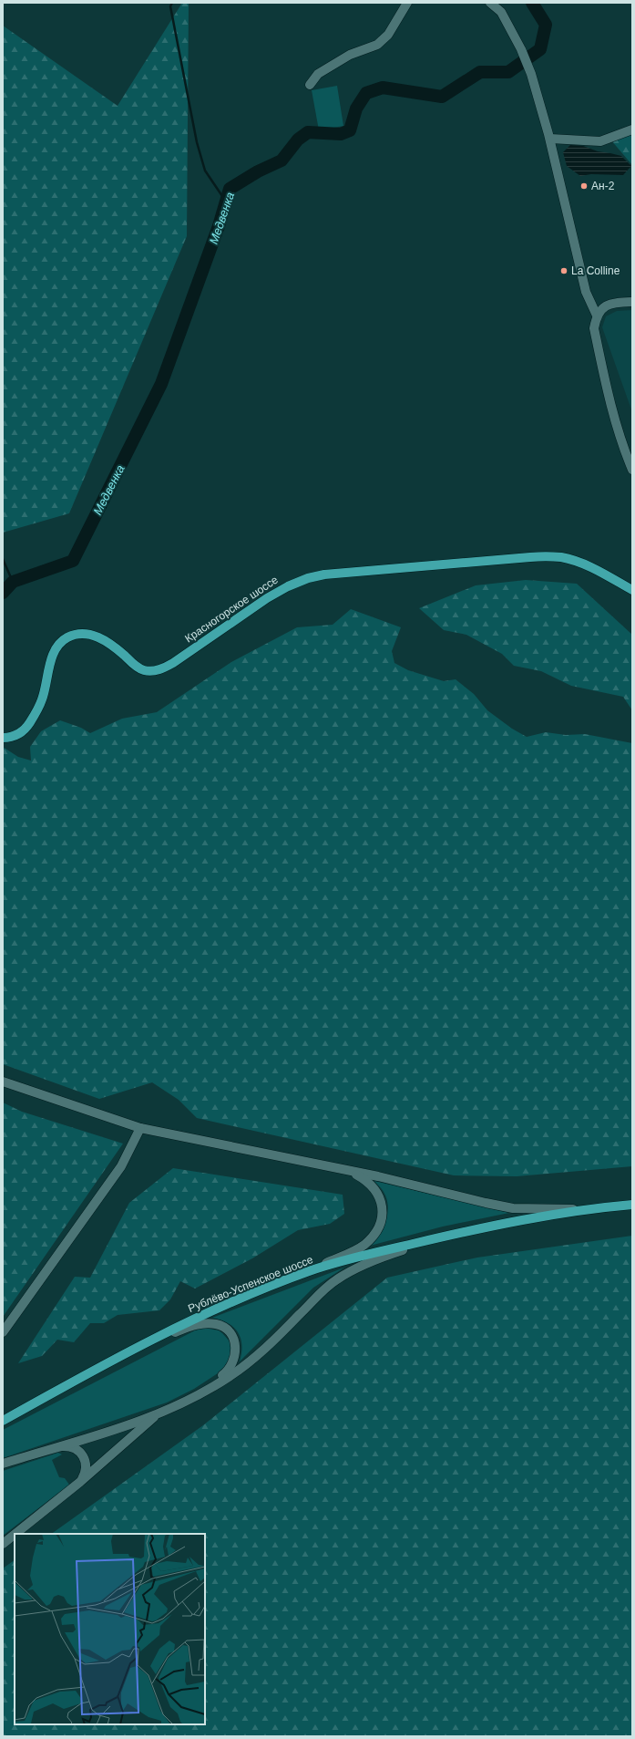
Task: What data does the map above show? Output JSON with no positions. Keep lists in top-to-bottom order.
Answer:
{
  "streets": {
    "main road": ["Красногорское шоссе", "Рублёво-Успенское шоссе"]
  },
  "water": ["Медвенка"],
  "places": ["Ан-2", "La Colline"]
}
